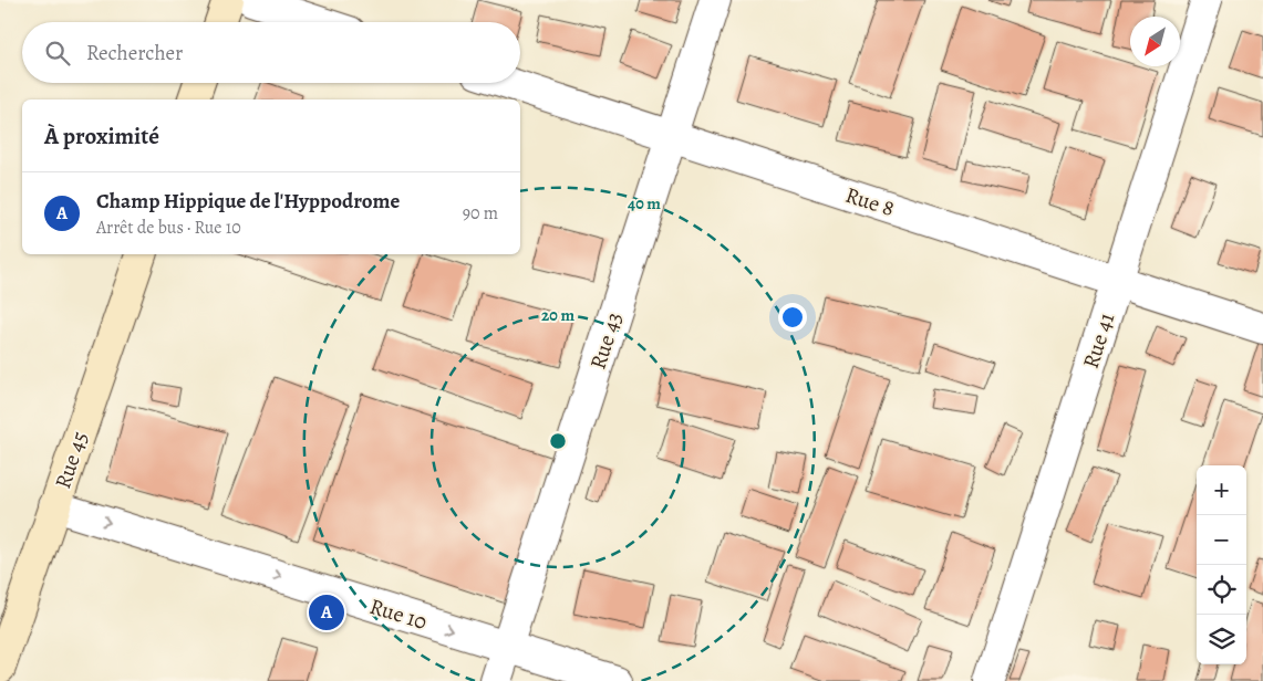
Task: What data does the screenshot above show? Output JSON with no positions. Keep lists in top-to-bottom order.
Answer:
{
  "streets": {
    "street": [
      "Rue 8",
      "Rue 43",
      "Rue 41",
      "Rue 45",
      "Rue 10"
    ]
  },
  "crossings": [
    ["Rue 8", "Rue 43"],
    ["Rue 8", "Rue 41"],
    ["Rue 43", "Rue 10"],
    ["Rue 45", "Rue 10"]
  ],
  "one_way": ["Rue 10"],
  "north": "bottom left",
  "page": {
    "search": "Rechercher",
    "heading": "À proximité",
    "list": [
      {
        "mark": "A",
        "name": "Champ Hippique de l'Hyppodrome",
        "note": "Arrêt de bus · Rue 10",
        "value": "90 m"
      }
    ],
    "map_buttons": ["+", "−"],
    "pins": "A"
  },
  "rings": ["40 m", "20 m"]
}
